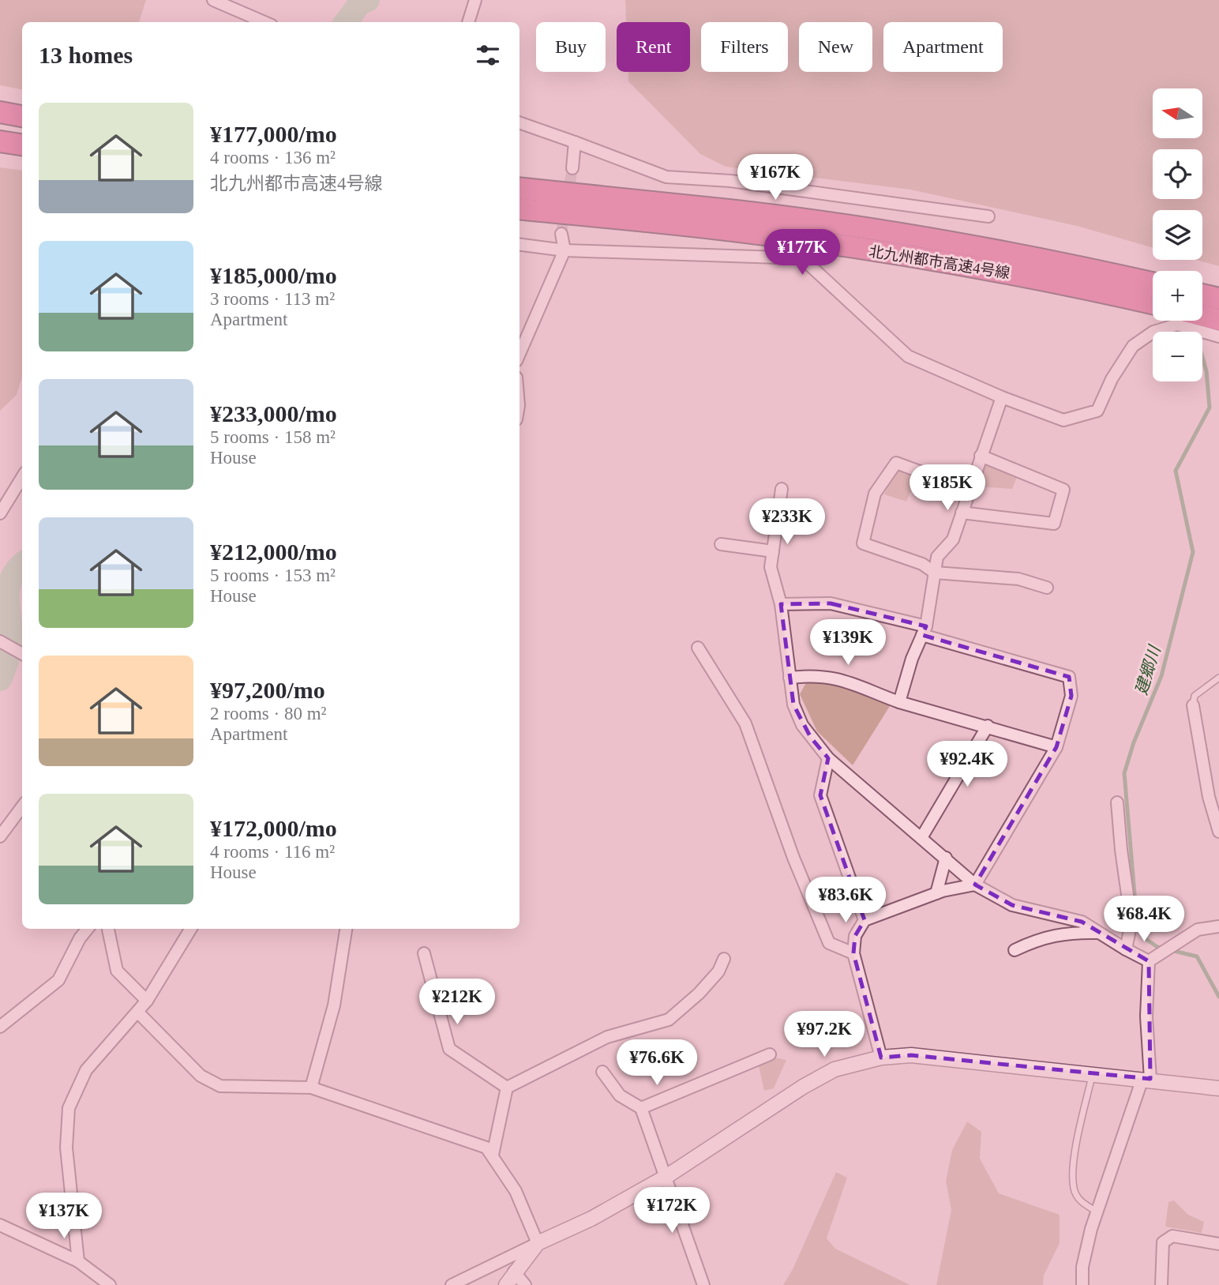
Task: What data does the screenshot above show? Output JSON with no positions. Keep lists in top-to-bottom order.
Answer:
{
  "streets": {
    "highway": ["北九州都市高速4号線"]
  },
  "water": ["建郷川"],
  "north": "left",
  "page": {
    "chip": [
      "Buy",
      "Rent",
      "Filters",
      "New",
      "Apartment"
    ],
    "heading": "13 homes",
    "map_buttons": ["+", "−"],
    "list": [
      {
        "name": "¥177,000/mo",
        "note": "4 rooms · 136 m² · 北九州都市高速4号線"
      },
      {
        "name": "¥185,000/mo",
        "note": "3 rooms · 113 m² · Apartment"
      },
      {
        "name": "¥233,000/mo",
        "note": "5 rooms · 158 m² · House"
      },
      {
        "name": "¥212,000/mo",
        "note": "5 rooms · 153 m² · House"
      },
      {
        "name": "¥97,200/mo",
        "note": "2 rooms · 80 m² · Apartment"
      },
      {
        "name": "¥172,000/mo",
        "note": "4 rooms · 116 m² · House"
      }
    ],
    "price": [
      "¥167K",
      "¥177K",
      "¥185K",
      "¥233K",
      "¥139K",
      "¥92.4K",
      "¥83.6K",
      "¥68.4K",
      "¥212K",
      "¥97.2K",
      "¥76.6K",
      "¥172K",
      "¥137K"
    ]
  }
}
